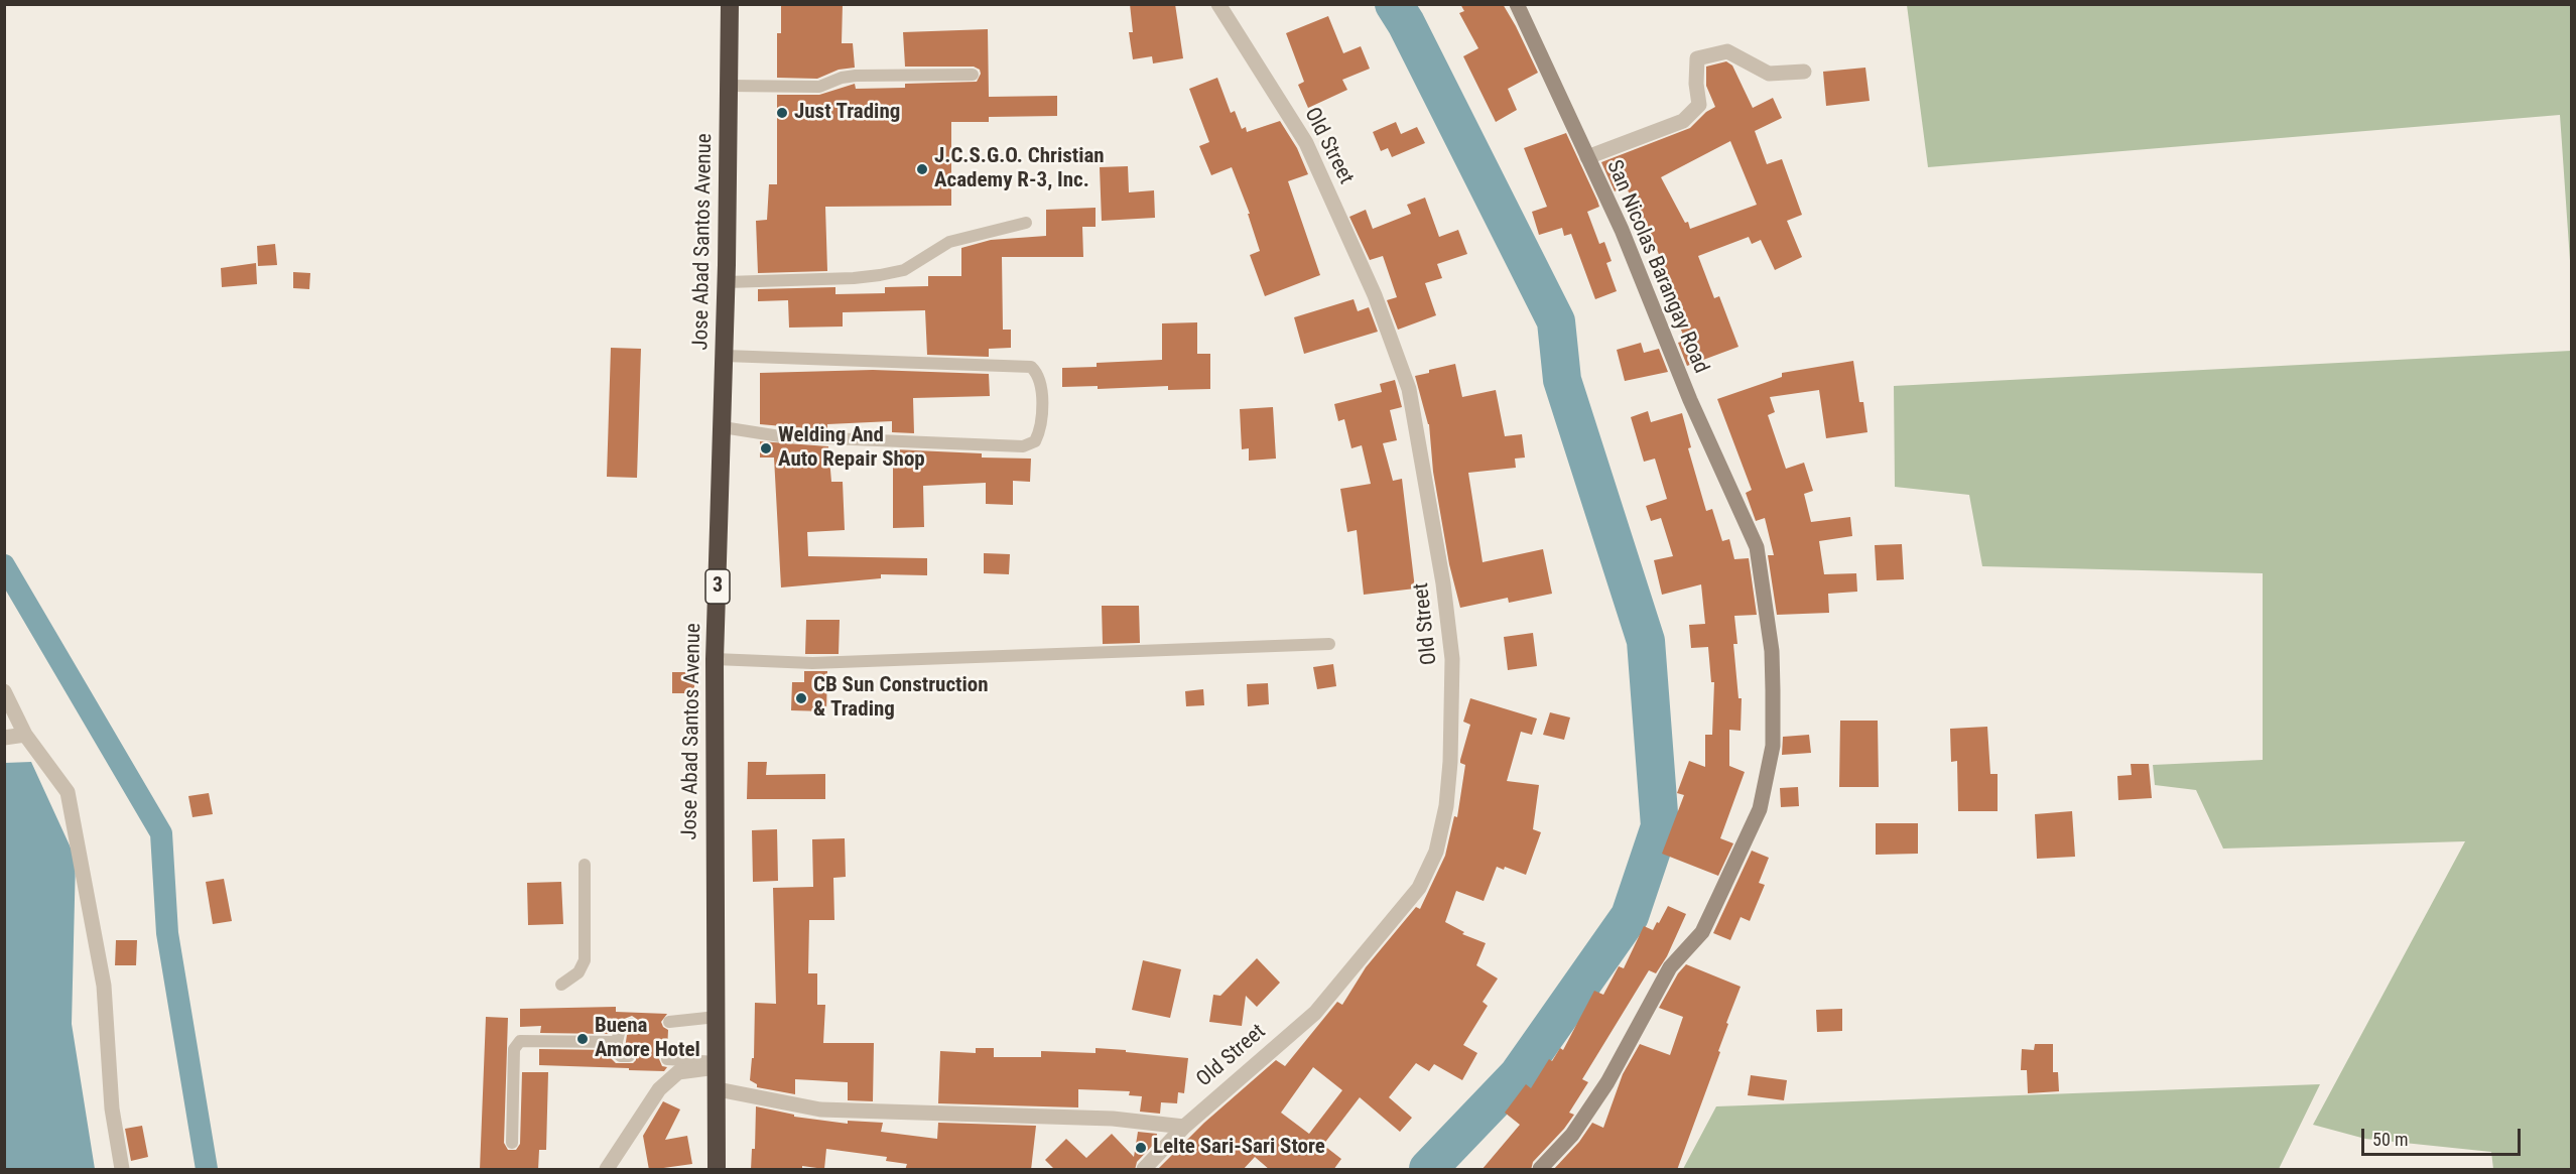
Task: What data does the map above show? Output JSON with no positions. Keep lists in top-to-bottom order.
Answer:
{
  "streets": {
    "highway": ["Jose Abad Santos Avenue", "3"],
    "street": ["Old Street", "San Nicolas Barangay Road"]
  },
  "places": [
    "Just Trading",
    "J.C.S.G.O. Christian Academy R-3, Inc.",
    "Welding And Auto Repair Shop",
    "CB Sun Construction & Trading",
    "Buena Amore Hotel",
    "Lelte Sari-Sari Store"
  ],
  "scale_bar": "50 m"
}
